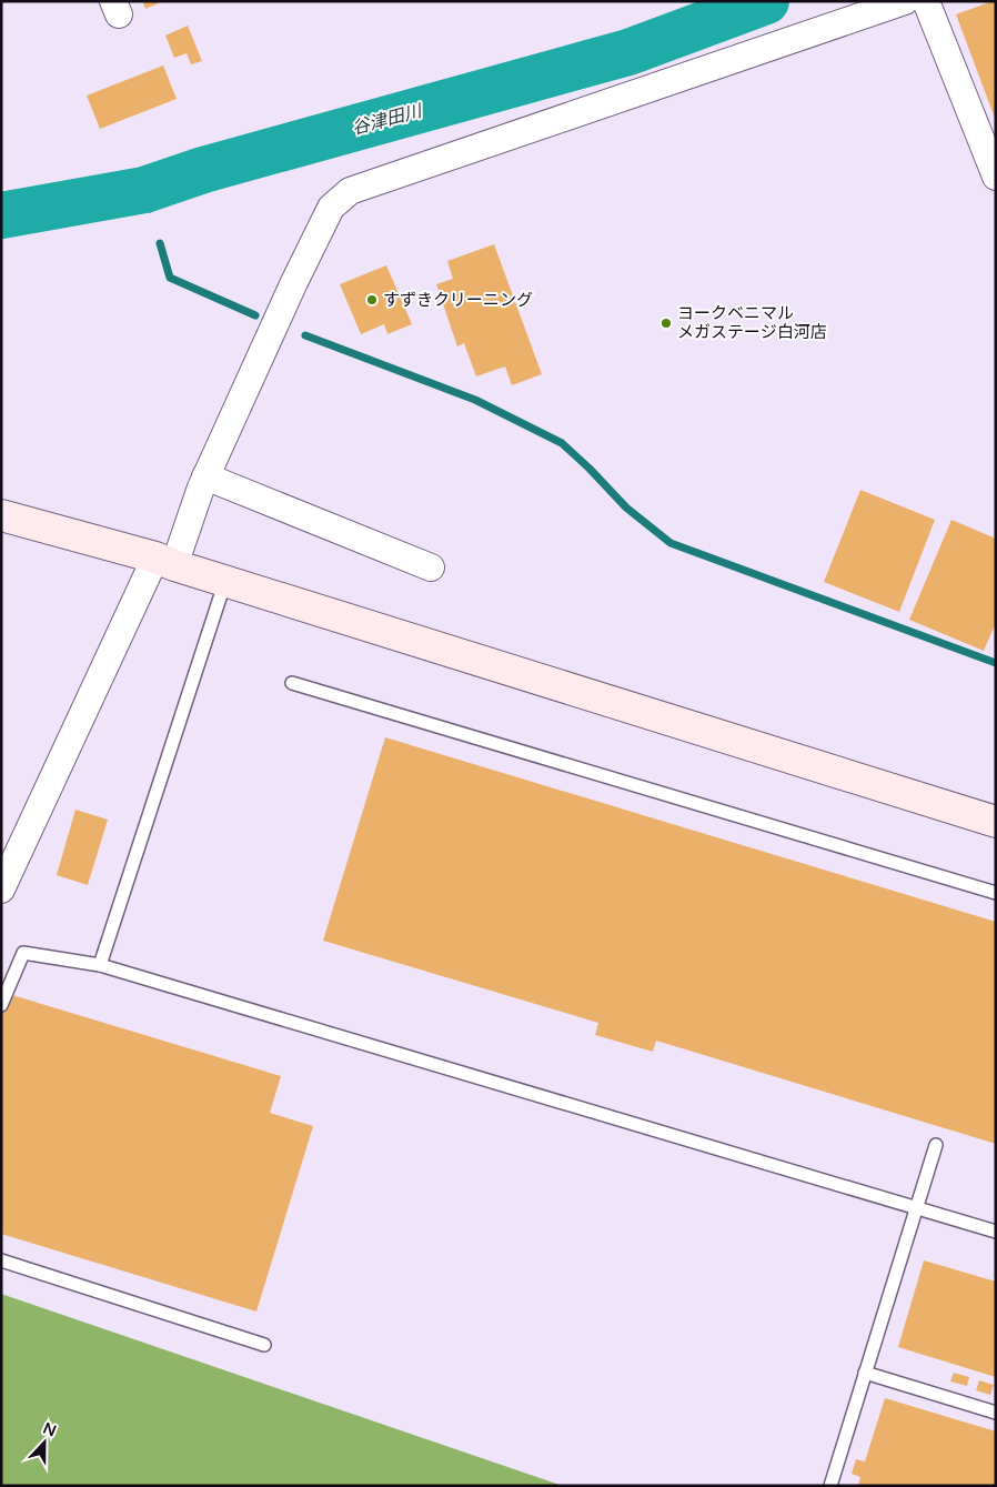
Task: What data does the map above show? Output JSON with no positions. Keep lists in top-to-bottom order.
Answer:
{
  "water": ["谷津田川"],
  "places": ["すずきクリーニング", "ヨークベニマル メガステージ白河店"],
  "north": "top"
}
